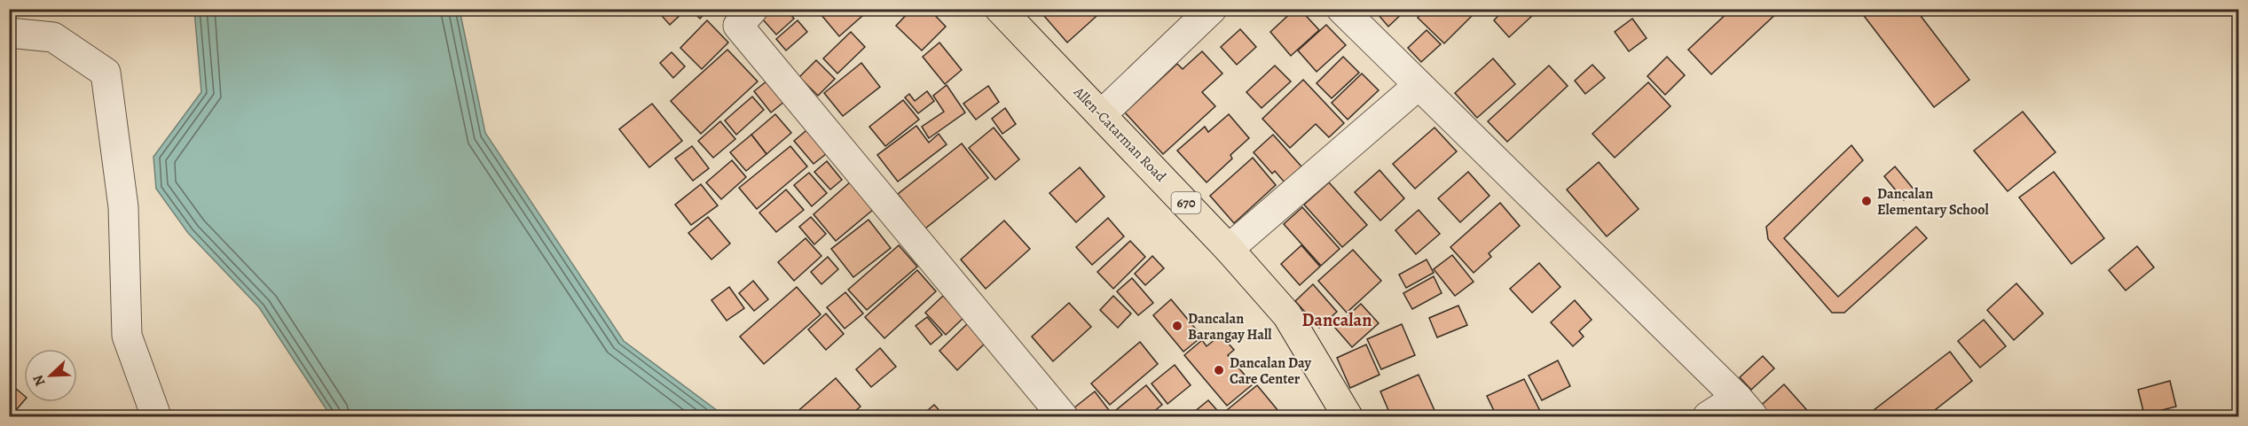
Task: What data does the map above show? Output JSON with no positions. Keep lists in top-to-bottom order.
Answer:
{
  "streets": {
    "main road": ["Allen-Catarman Road", "670"]
  },
  "districts": ["Dancalan"],
  "places": ["Dancalan Elementary School", "Dancalan Barangay Hall", "Dancalan Day Care Center"],
  "north": "bottom left"
}
